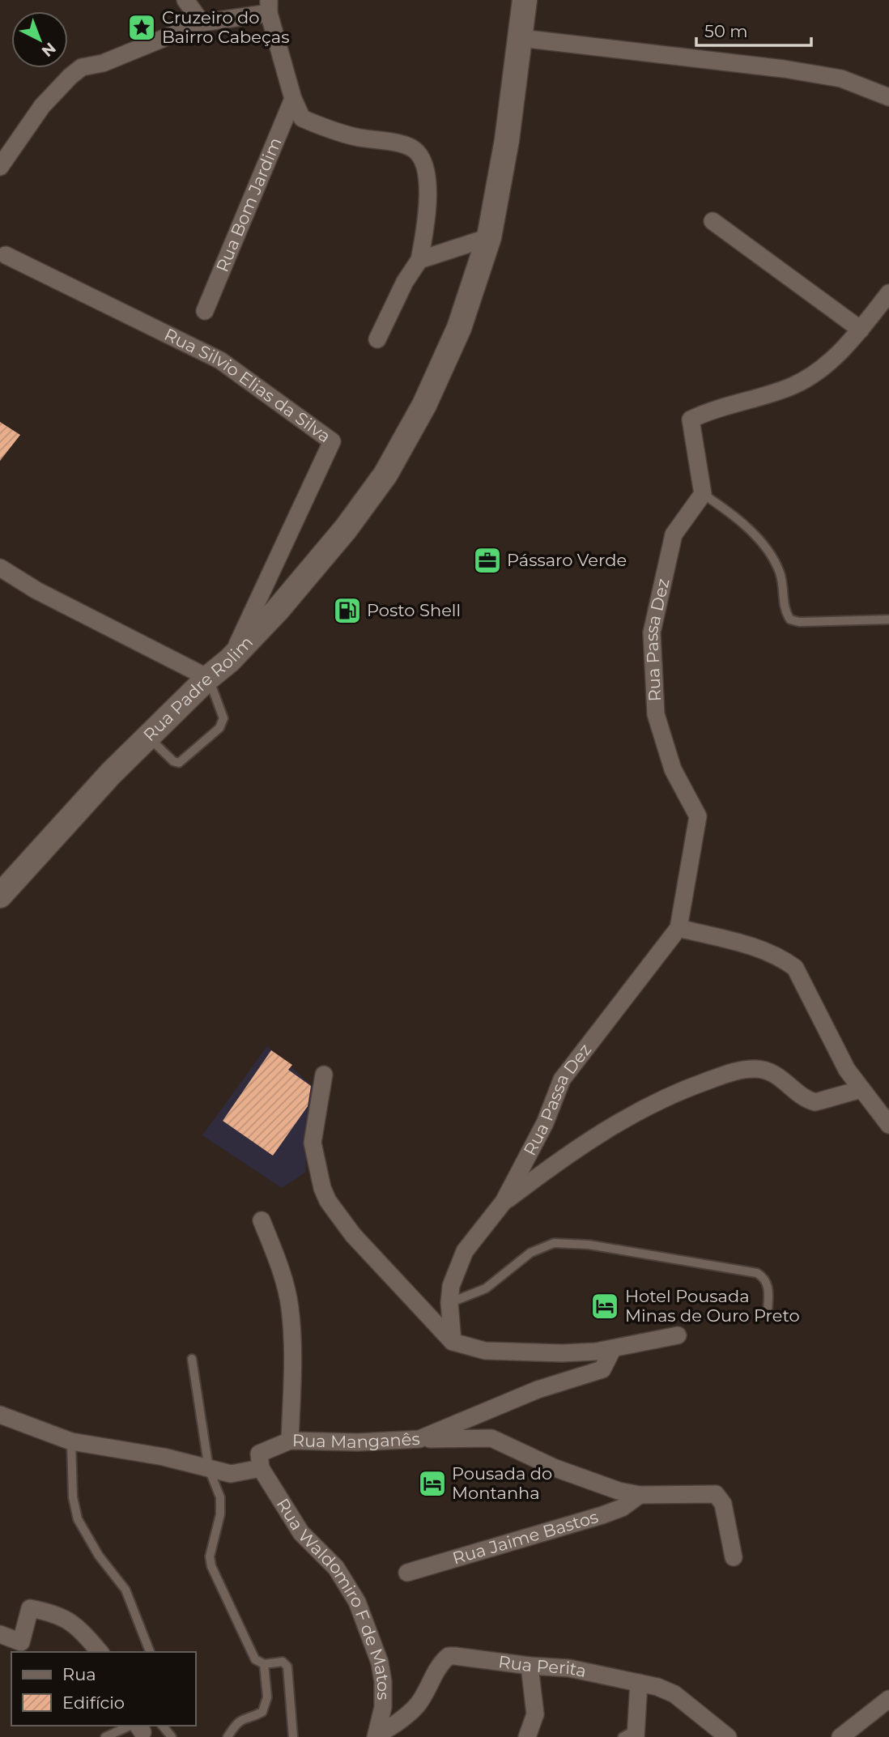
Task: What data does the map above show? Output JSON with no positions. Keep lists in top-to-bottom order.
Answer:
{
  "streets": {
    "main road": ["Rua Padre Rolim"],
    "street": [
      "Rua Bom Jardim",
      "Rua Silvio Elias da Silva",
      "Rua Passa Dez",
      "Rua Manganês",
      "Rua Jaime Bastos",
      "Rua Waldomiro F de Matos",
      "Rua Perita"
    ]
  },
  "crossings": [
    ["Rua Silvio Elias da Silva", "Rua Padre Rolim"],
    ["Rua Manganês", "Rua Jaime Bastos"],
    ["Rua Manganês", "Rua Waldomiro F de Matos"],
    ["Rua Waldomiro F de Matos", "Rua Perita"]
  ],
  "places": {
    "place": ["Cruzeiro do Bairro Cabeças"],
    "office": ["Pássaro Verde"],
    "fuel station": ["Posto Shell"],
    "hotel": ["Hotel Pousada Minas de Ouro Preto", "Pousada do Montanha"]
  },
  "legend": ["Rua", "Edifício"],
  "scale_bar": "50 m",
  "north": "bottom right"
}
